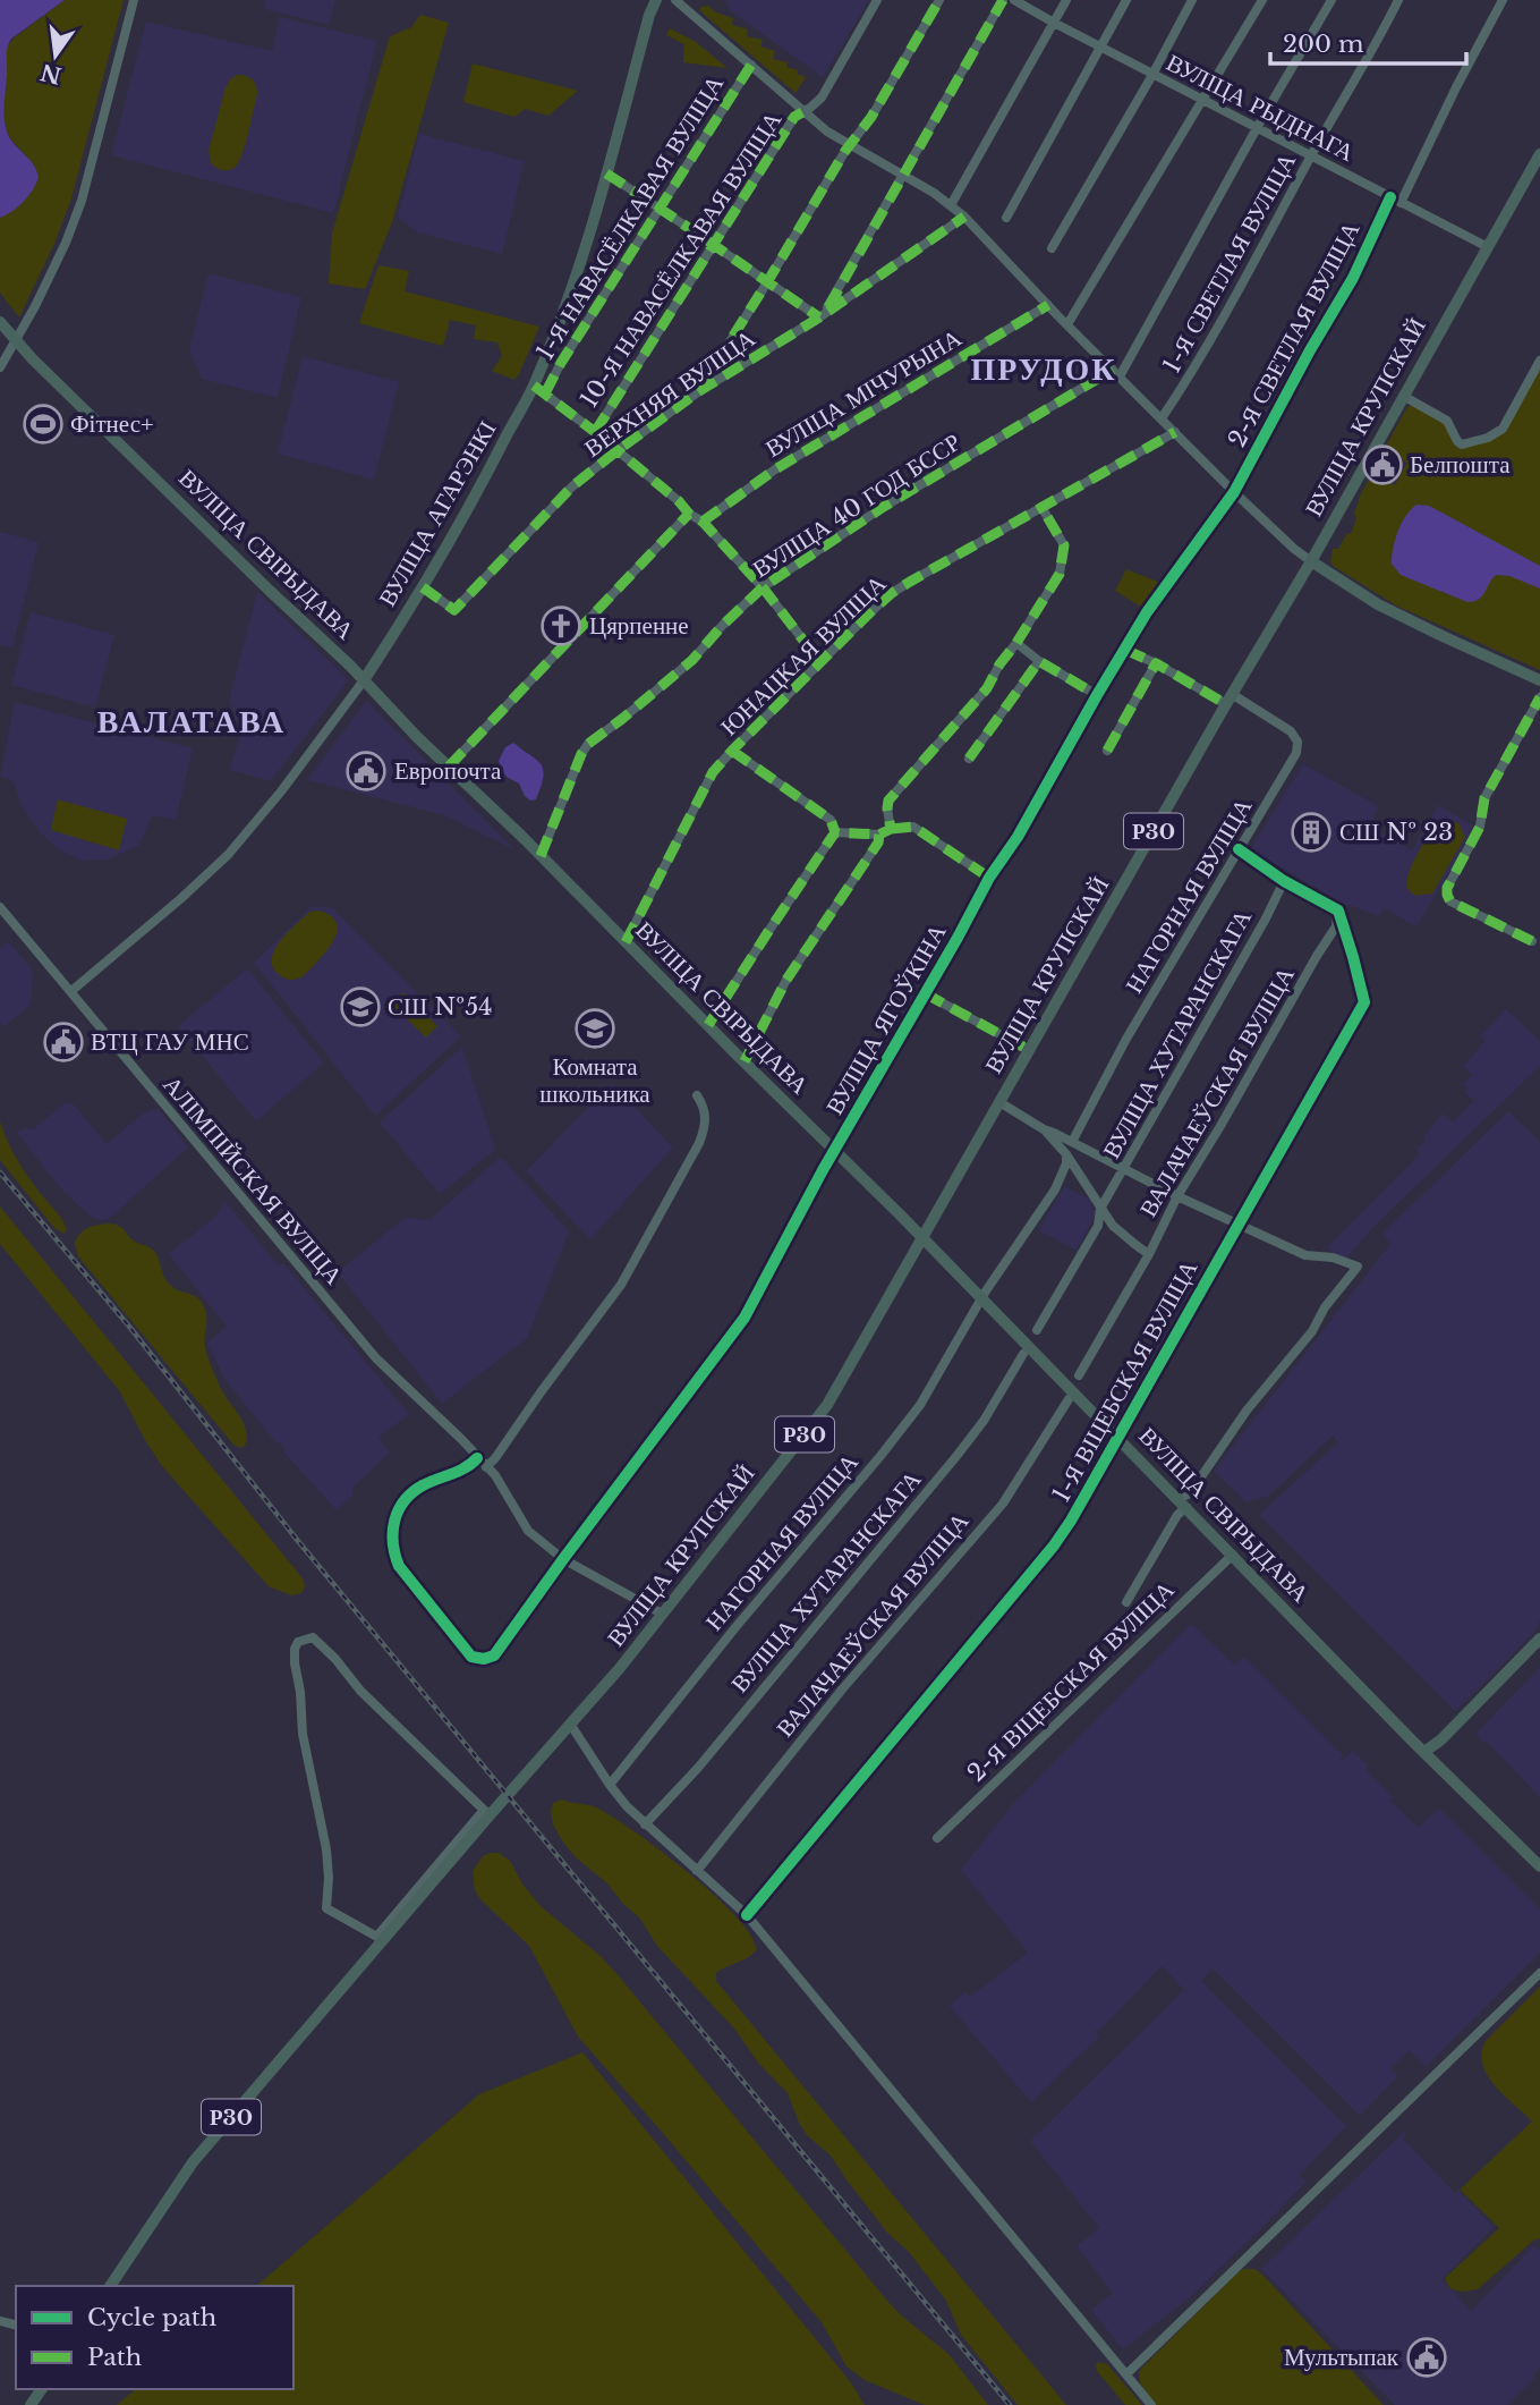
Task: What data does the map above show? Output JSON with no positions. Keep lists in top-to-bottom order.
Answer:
{
  "streets": {
    "main road": [
      "ВУЛІЦА КРУПСКАЙ",
      "ВУЛІЦА АГАРЭНКІ",
      "ВУЛІЦА СВІРЫДАВА",
      "Р30"
    ],
    "street": [
      "ВУЛІЦА РЫДНАГА",
      "1-Я НАВАСЁЛКАВАЯ ВУЛІЦА",
      "10-Я НАВАСЁЛКАВАЯ ВУЛІЦА",
      "1-Я СВЕТЛАЯ ВУЛІЦА",
      "2-Я СВЕТЛАЯ ВУЛІЦА",
      "ВЕРХНЯЯ ВУЛІЦА",
      "ВУЛІЦА МІЧУРЫНА",
      "ВУЛІЦА 40 ГОД БССР",
      "ЮНАЦКАЯ ВУЛІЦА",
      "НАГОРНАЯ ВУЛІЦА",
      "ВУЛІЦА ЯГОЎКІНА",
      "ВУЛІЦА ХУТАРАНСКАГА",
      "ВАЛАЧАЕЎСКАЯ ВУЛІЦА",
      "АЛІМПІЙСКАЯ ВУЛІЦА",
      "1-Я ВІЦЕБСКАЯ ВУЛІЦА",
      "2-Я ВІЦЕБСКАЯ ВУЛІЦА"
    ]
  },
  "crossings": [
    ["ВУЛІЦА РЫДНАГА", "1-Я СВЕТЛАЯ ВУЛІЦА"],
    ["ВУЛІЦА РЫДНАГА", "2-Я СВЕТЛАЯ ВУЛІЦА"],
    ["ВУЛІЦА РЫДНАГА", "ВУЛІЦА КРУПСКАЙ"],
    ["2-Я СВЕТЛАЯ ВУЛІЦА", "ВУЛІЦА ЯГОЎКІНА"],
    ["ВЕРХНЯЯ ВУЛІЦА", "ВУЛІЦА АГАРЭНКІ"],
    ["ВУЛІЦА КРУПСКАЙ", "ВУЛІЦА СВІРЫДАВА"],
    ["ВУЛІЦА КРУПСКАЙ", "Р30"],
    ["ВУЛІЦА КРУПСКАЙ", "НАГОРНАЯ ВУЛІЦА"],
    ["ВУЛІЦА 40 ГОД БССР", "ВУЛІЦА СВІРЫДАВА"],
    ["ВУЛІЦА АГАРЭНКІ", "ВУЛІЦА СВІРЫДАВА"],
    ["ВУЛІЦА АГАРЭНКІ", "АЛІМПІЙСКАЯ ВУЛІЦА"],
    ["ВУЛІЦА СВІРЫДАВА", "ЮНАЦКАЯ ВУЛІЦА"],
    ["ВУЛІЦА СВІРЫДАВА", "НАГОРНАЯ ВУЛІЦА"],
    ["ВУЛІЦА СВІРЫДАВА", "ВУЛІЦА ЯГОЎКІНА"],
    ["ВУЛІЦА СВІРЫДАВА", "1-Я ВІЦЕБСКАЯ ВУЛІЦА"],
    ["ВУЛІЦА СВІРЫДАВА", "2-Я ВІЦЕБСКАЯ ВУЛІЦА"],
    ["ВУЛІЦА ЯГОЎКІНА", "АЛІМПІЙСКАЯ ВУЛІЦА"],
    ["ВАЛАЧАЕЎСКАЯ ВУЛІЦА", "1-Я ВІЦЕБСКАЯ ВУЛІЦА"],
    ["1-Я ВІЦЕБСКАЯ ВУЛІЦА", "2-Я ВІЦЕБСКАЯ ВУЛІЦА"]
  ],
  "districts": ["ПРУДОК", "ВАЛАТАВА"],
  "places": {
    "sports": ["Фітнес+"],
    "public building": [
      "Белпошта",
      "Европочта",
      "ВТЦ ГАУ МНС",
      "Мультыпак"
    ],
    "church": ["Цярпенне"],
    "building": ["СШ № 23"],
    "school or university": ["СШ №54", "Комната школьника"]
  },
  "legend": ["Cycle path", "Path"],
  "scale_bar": "200 m",
  "north": "bottom"
}
